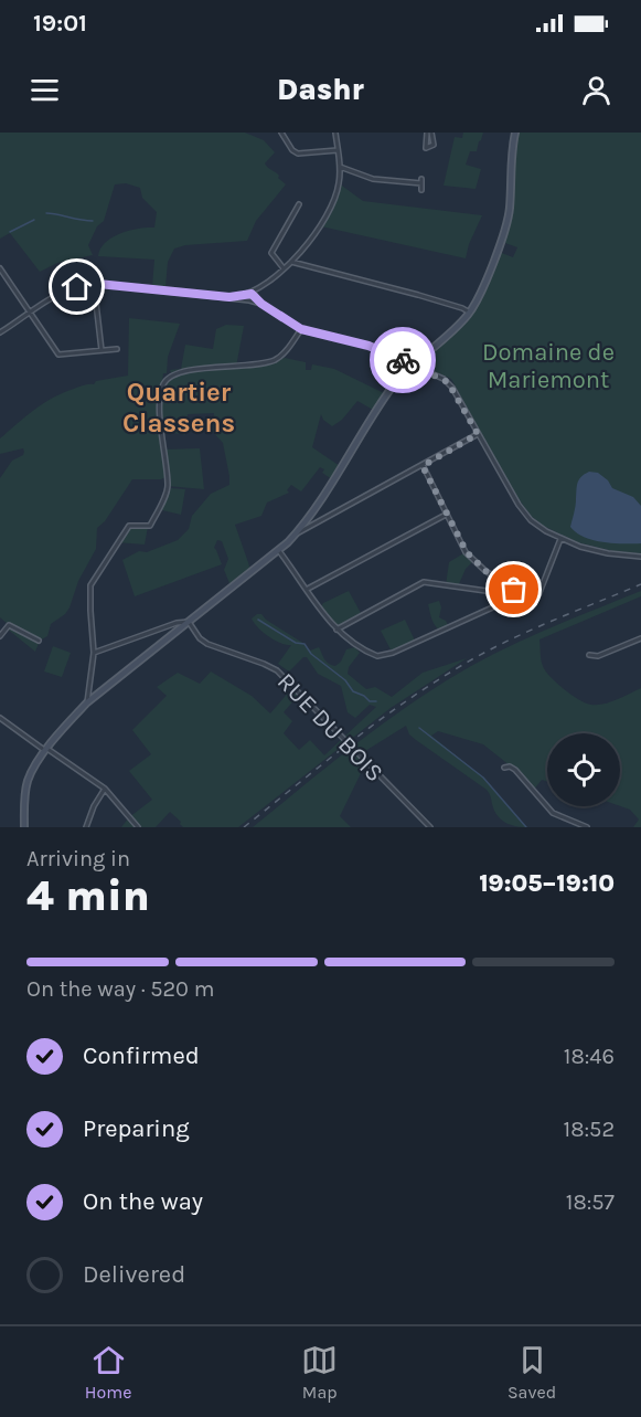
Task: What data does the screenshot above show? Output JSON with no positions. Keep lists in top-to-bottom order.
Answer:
{
  "streets": {
    "street": ["RUE DU BOIS"]
  },
  "districts": ["Quartier Classens"],
  "parks": ["Domaine de Mariemont"],
  "page": {
    "status": "19:01",
    "header": "Dashr",
    "heading": ["4 min", "Arriving in", "19:05–19:10"],
    "bar": "On the way · 520 m",
    "list": [
      ["Confirmed", "18:46"],
      ["Preparing", "18:52"],
      ["On the way", "18:57"],
      "Delivered"
    ],
    "tabs": ["Home", "Map", "Saved"]
  }
}
